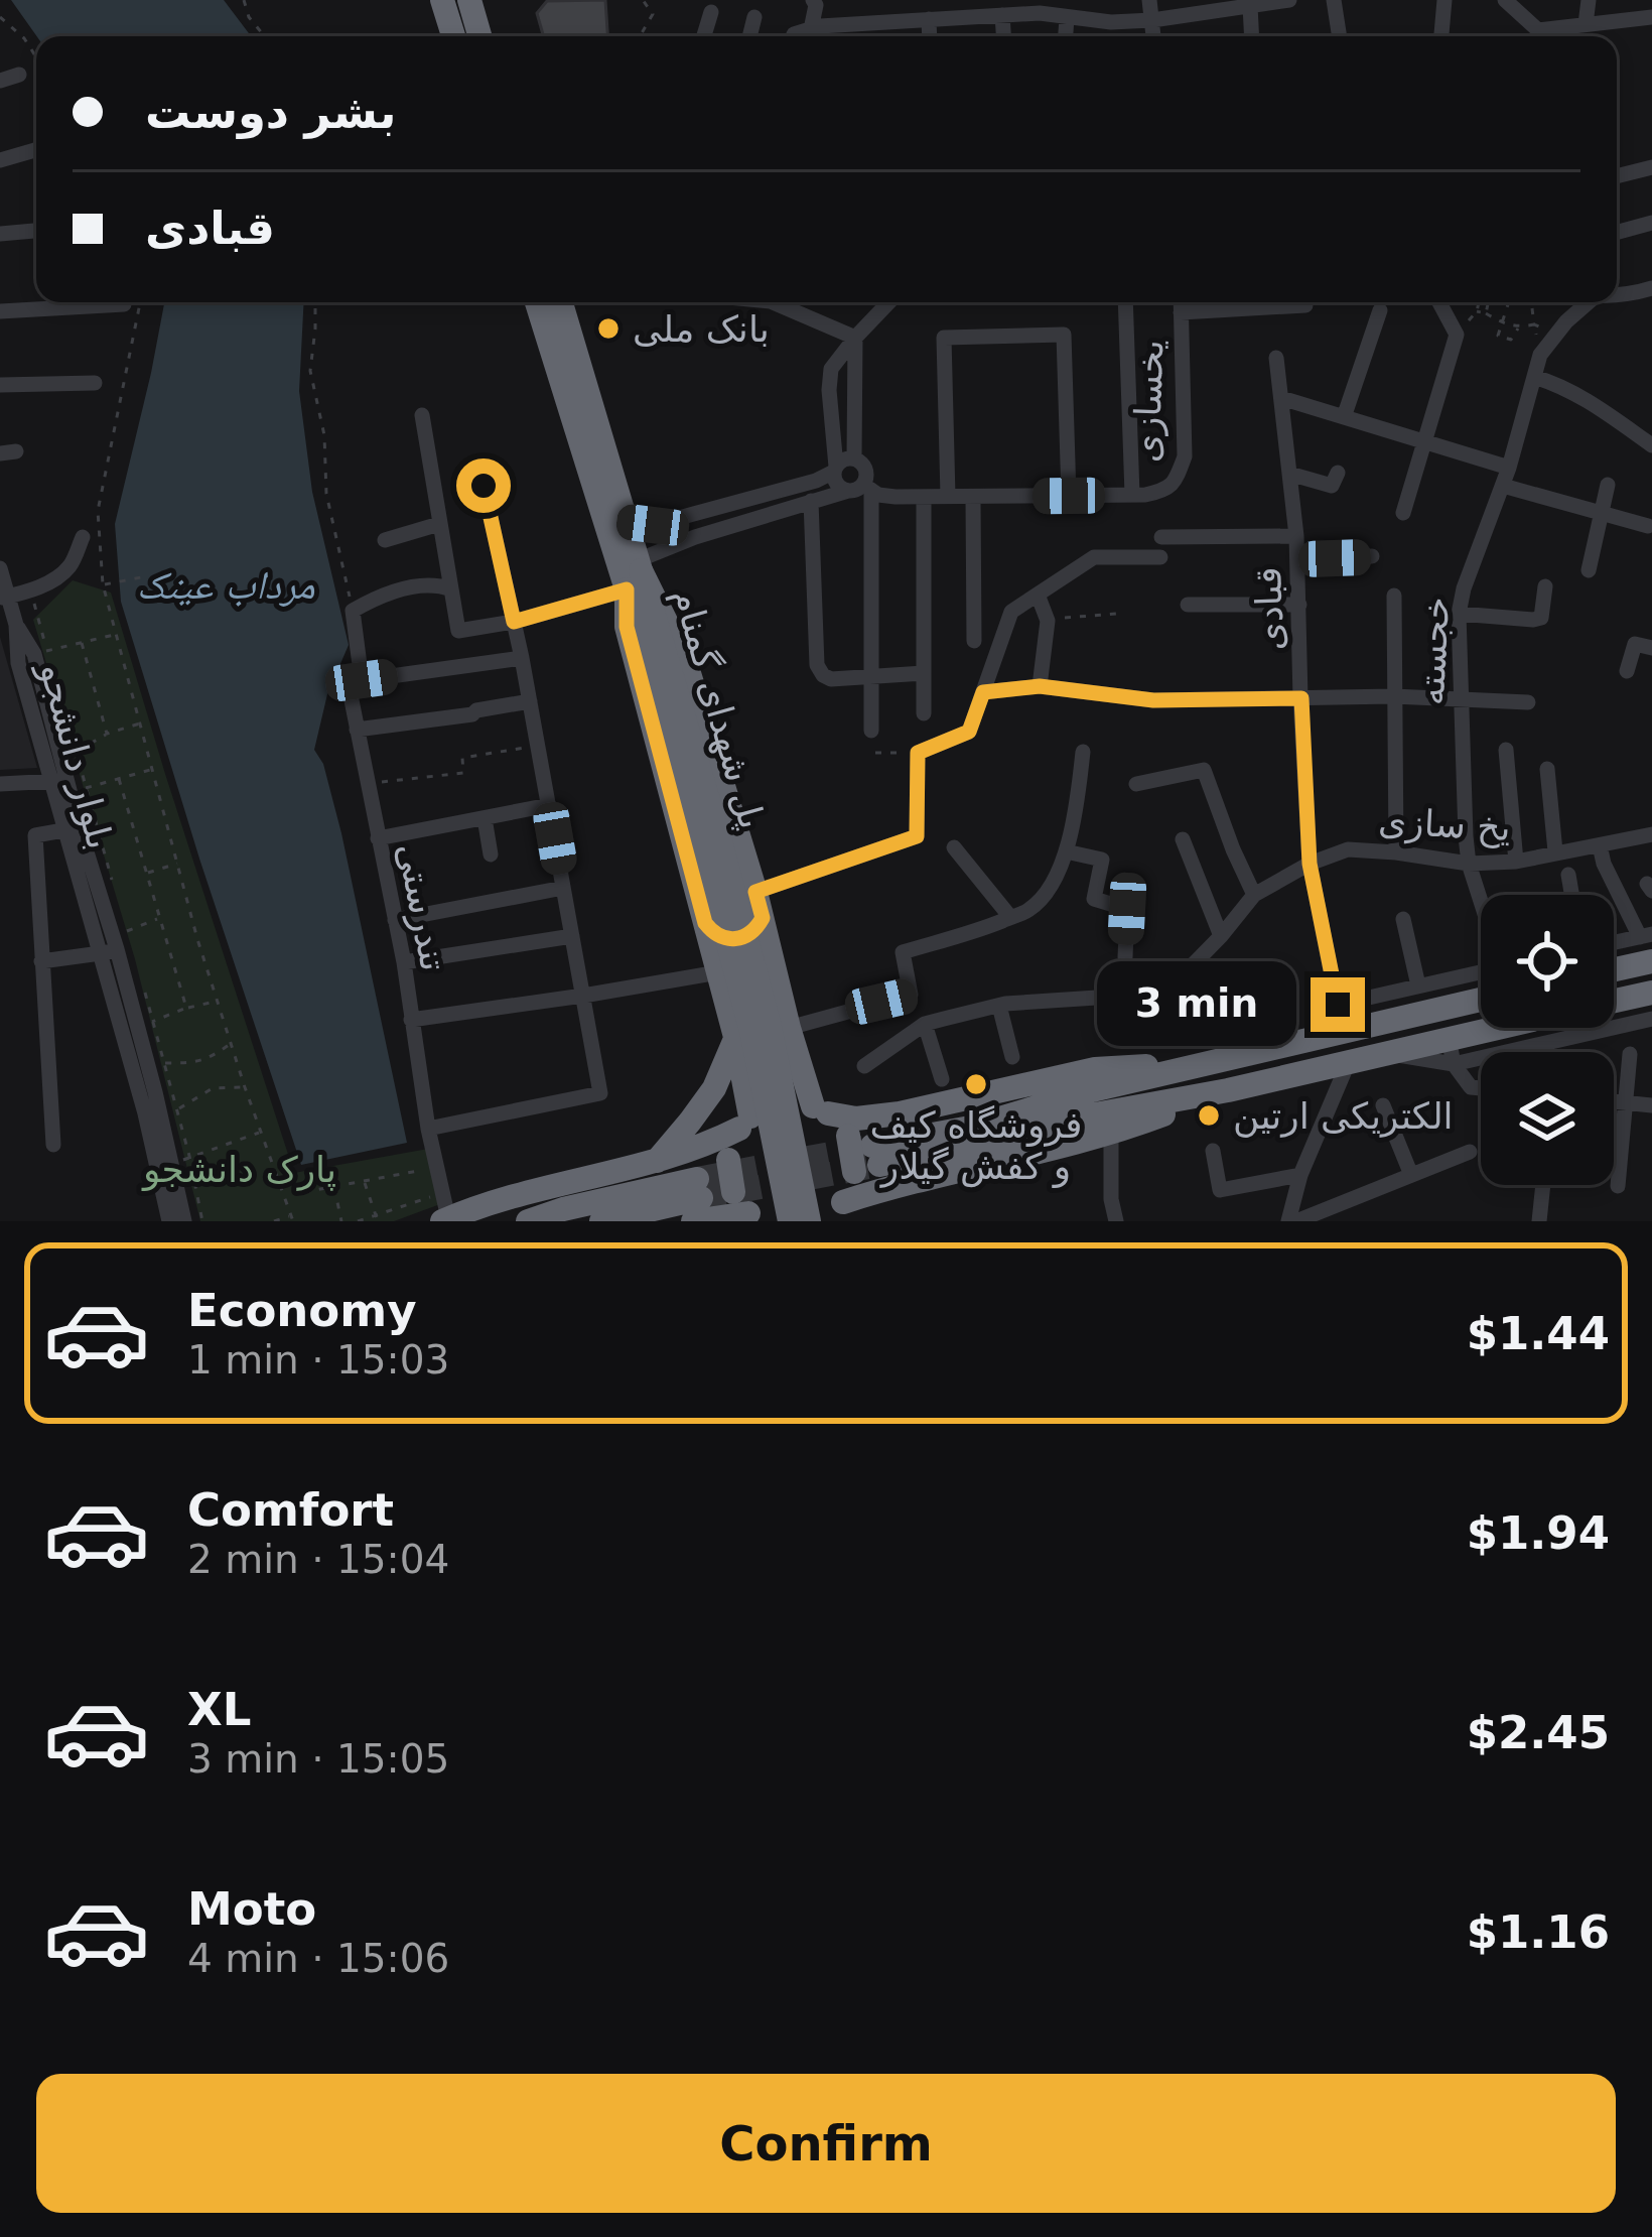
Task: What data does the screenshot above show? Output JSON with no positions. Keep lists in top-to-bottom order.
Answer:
{
  "streets": {
    "highway": ["پل شهدای گمنام"],
    "street": [
      "یخسازی",
      "قبادی",
      "خجسته",
      "بلوار دانشجو",
      "یخ سازی",
      "تندرستی"
    ]
  },
  "crossings": [
    ["قبادی", "یخ سازی"],
    ["خجسته", "یخ سازی"]
  ],
  "water": ["مرداب عینک"],
  "parks": ["پارک دانشجو"],
  "places": ["بانک ملی", "فروشگاه کیف و کفش گیلار", "الکتریکی ارتین"],
  "page": {
    "banner": ["بشر دوست", "قبادی"],
    "bubble": "3 min",
    "list": [
      {
        "name": "Economy",
        "note": "1 min · 15:03",
        "value": "$1.44"
      },
      {
        "name": "Comfort",
        "note": "2 min · 15:04",
        "value": "$1.94"
      },
      {
        "name": "XL",
        "note": "3 min · 15:05",
        "value": "$2.45"
      },
      {
        "name": "Moto",
        "note": "4 min · 15:06",
        "value": "$1.16"
      }
    ],
    "buttons": "Confirm"
  }
}
